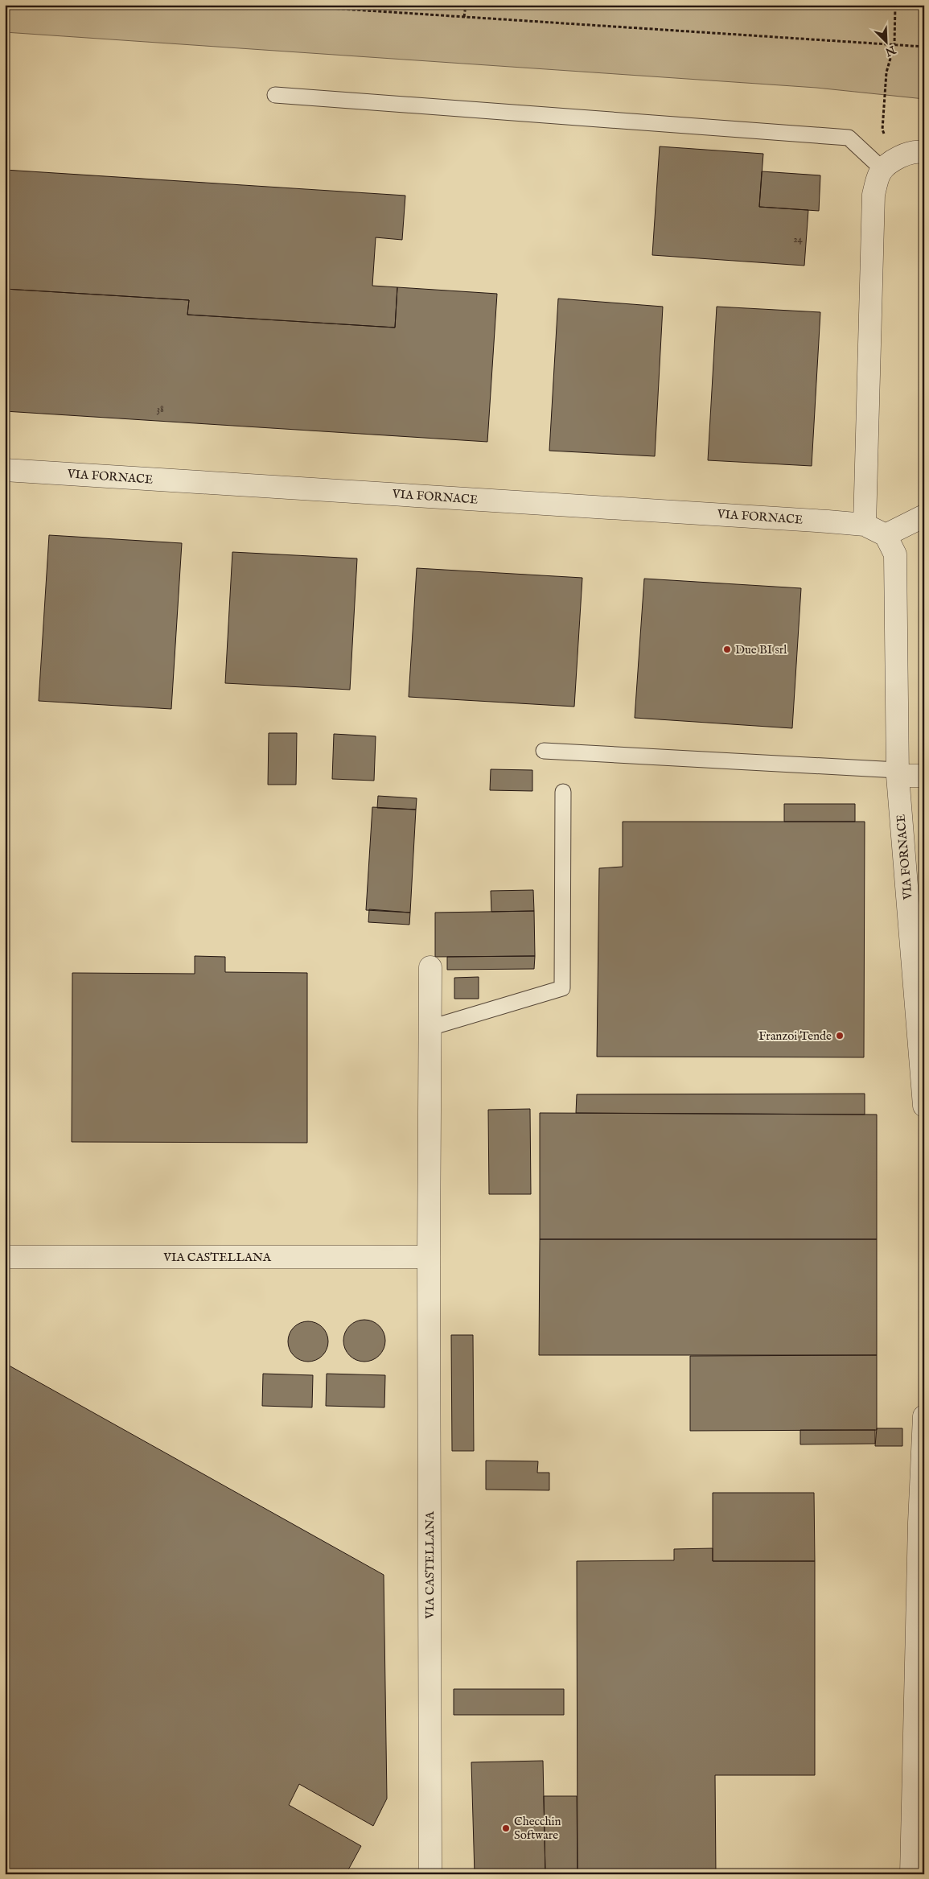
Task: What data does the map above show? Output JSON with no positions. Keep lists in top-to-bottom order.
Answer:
{
  "streets": {
    "street": ["VIA FORNACE", "VIA CASTELLANA"]
  },
  "places": ["Due BI srl", "Franzoi Tende", "Checchin Software"],
  "house_numbers": ["24", "38"],
  "north": "bottom right"
}
